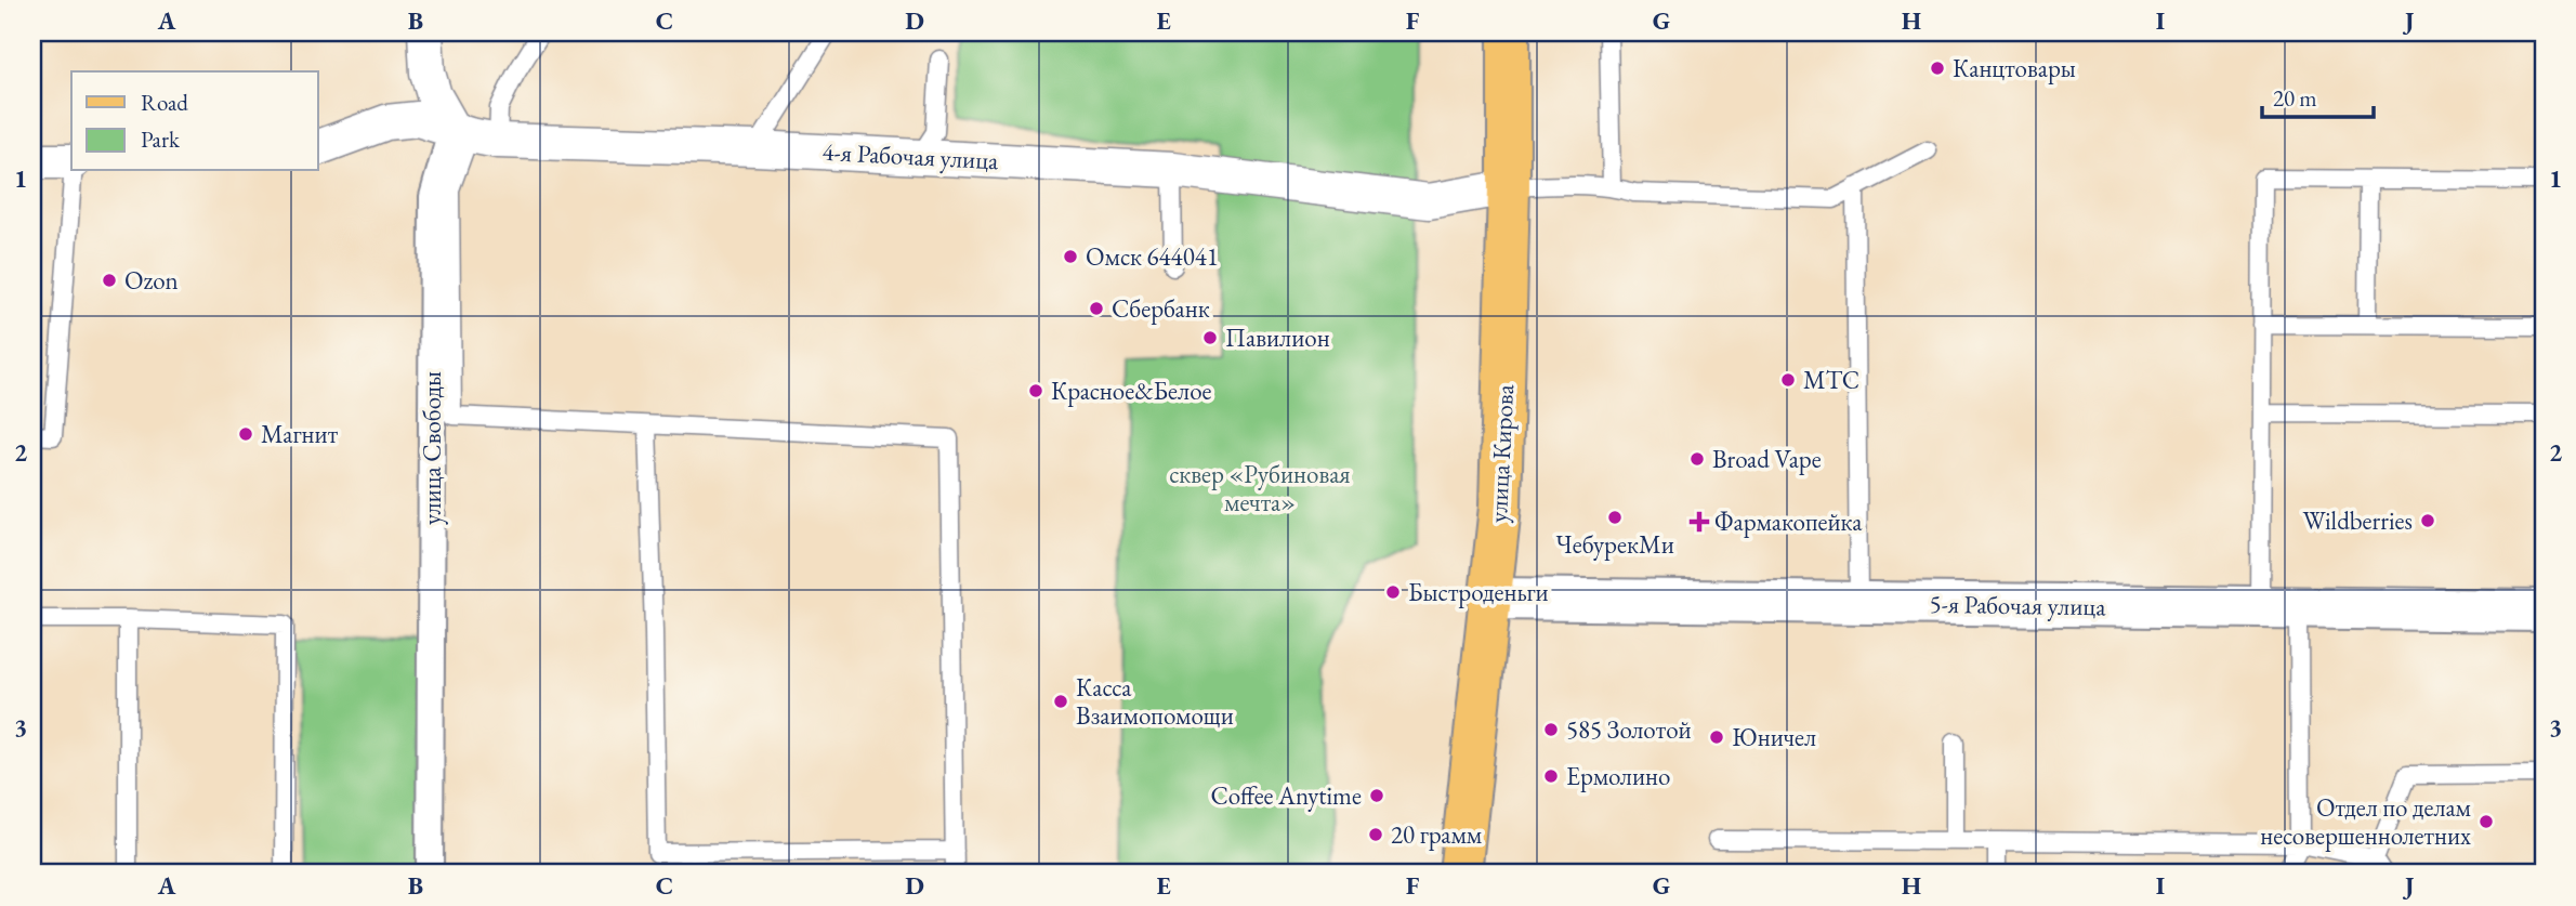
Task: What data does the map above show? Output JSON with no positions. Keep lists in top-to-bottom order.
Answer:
{
  "streets": {
    "main road": ["улица Кирова"],
    "street": ["4-я Рабочая улица", "улица Свободы", "5-я Рабочая улица"]
  },
  "crossings": [
    ["4-я Рабочая улица", "улица Свободы"],
    ["4-я Рабочая улица", "улица Кирова"],
    ["улица Кирова", "5-я Рабочая улица"]
  ],
  "parks": ["сквер «Рубиновая мечта»"],
  "places": {
    "other": [
      "Канцтовары",
      "Омск 644041",
      "Ozon",
      "Сбербанк",
      "Павилион",
      "МТС",
      "Красное&Белое",
      "Магнит",
      "Broad Vape",
      "ЧебурекМи",
      "Wildberries",
      "Быстроденьги",
      "Касса Взаимопомощи",
      "585 Золотой",
      "Юничел",
      "Ермолино",
      "Coffee Anytime",
      "Отдел по делам несовершеннолетних",
      "20 грамм"
    ],
    "health": ["Фармакопейка"]
  },
  "legend": ["Road", "Park"],
  "scale_bar": "20 m",
  "grid": {
    "columns": [
      "A",
      "B",
      "C",
      "D",
      "E",
      "F",
      "G",
      "H",
      "I",
      "J"
    ],
    "rows": ["1", "2", "3"]
  }
}
